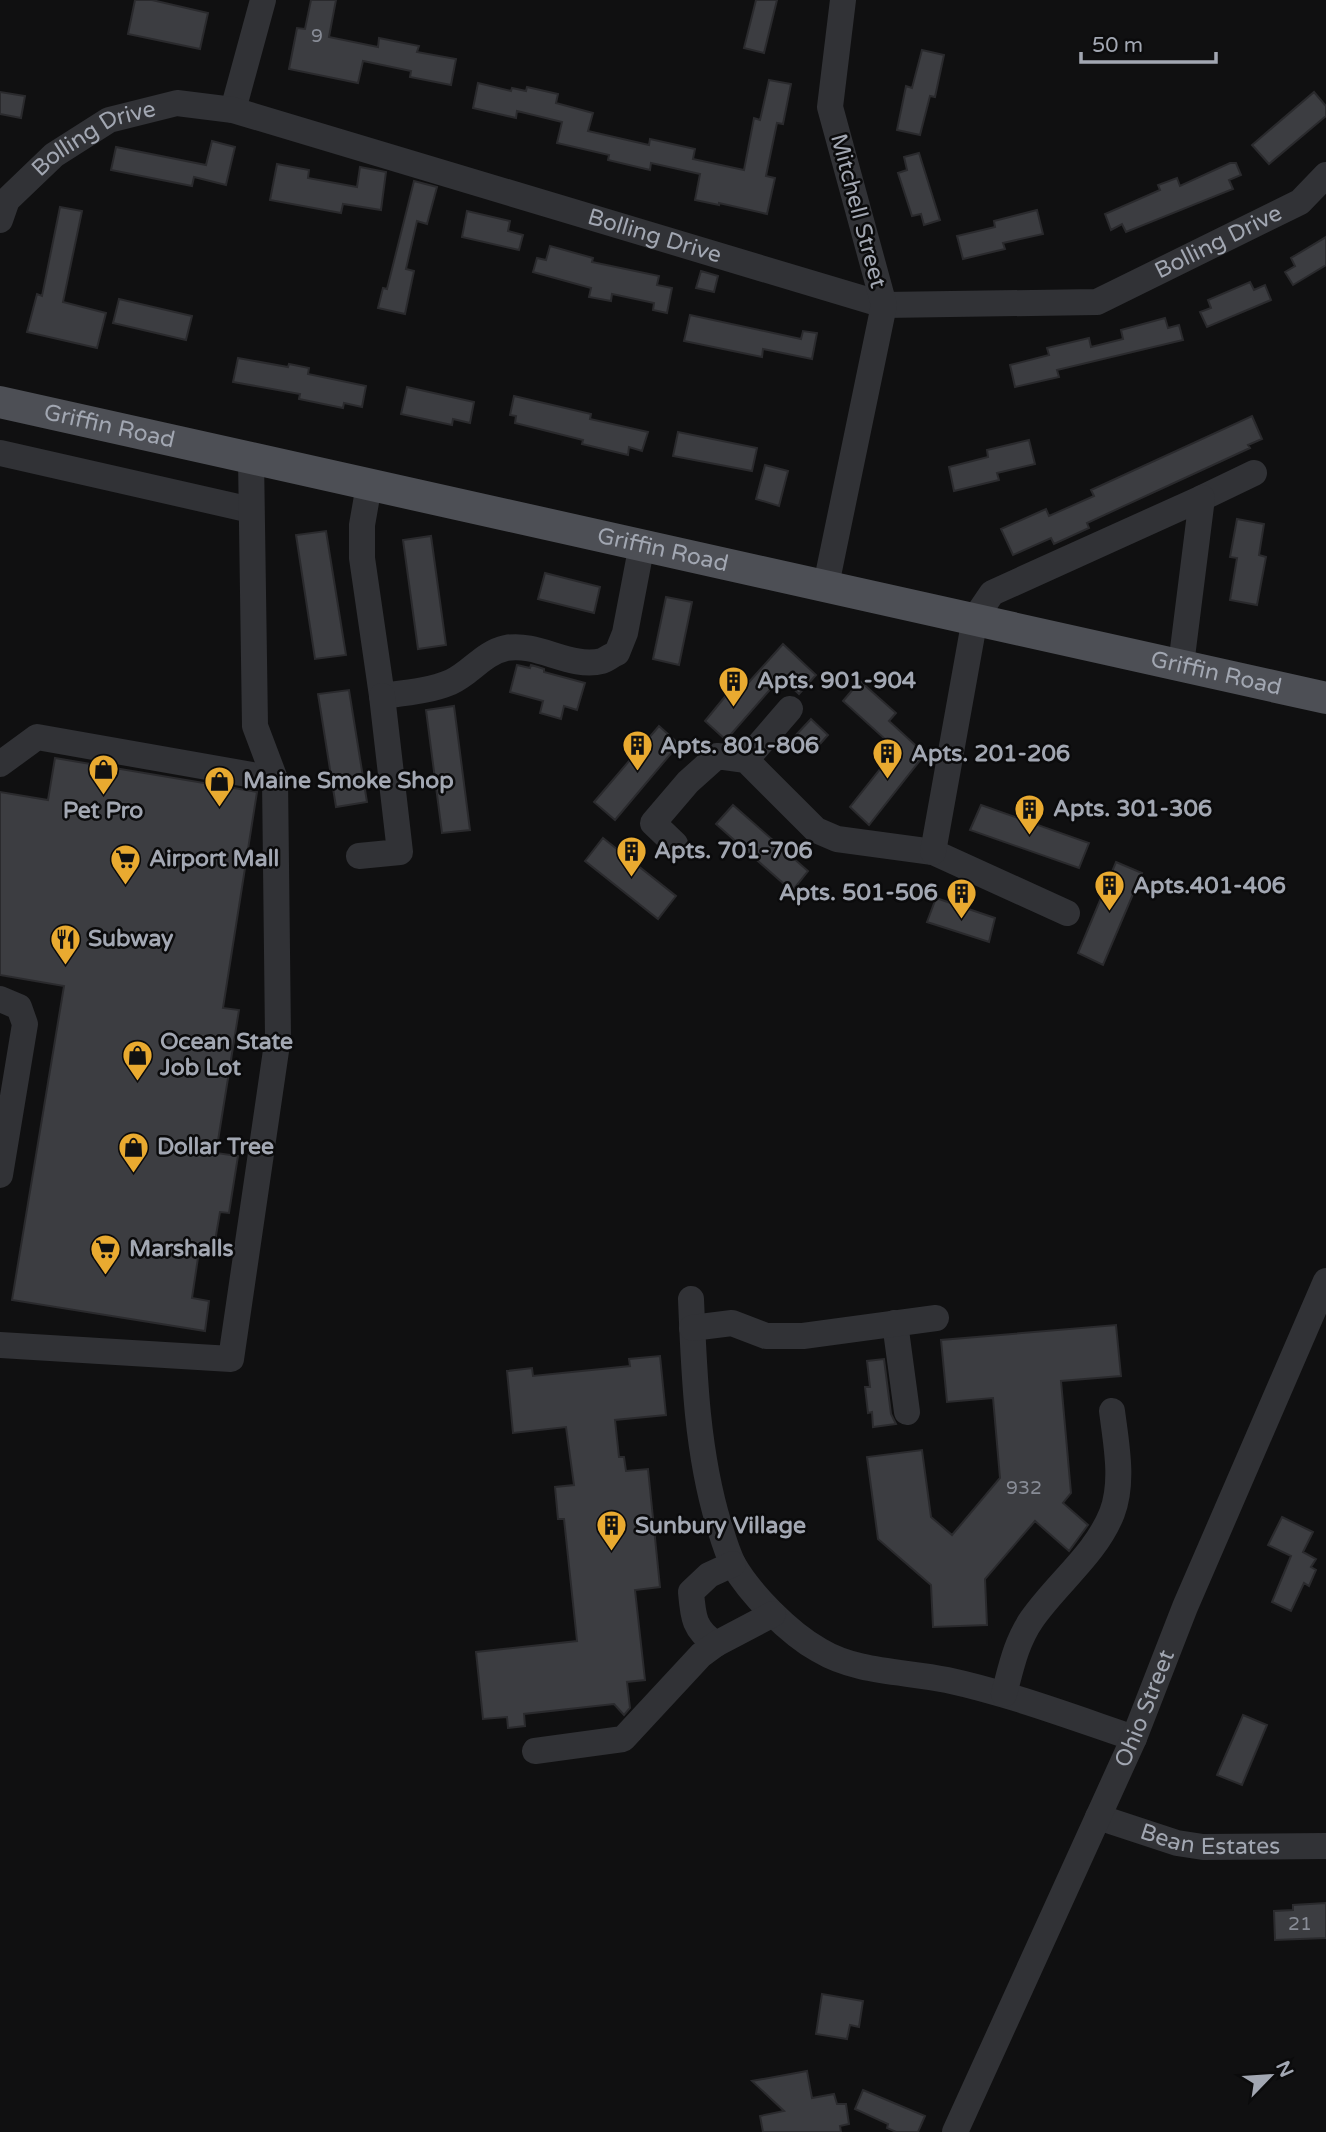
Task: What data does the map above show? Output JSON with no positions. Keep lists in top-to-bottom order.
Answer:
{
  "streets": {
    "main road": ["Griffin Road"],
    "street": [
      "Bolling Drive",
      "Mitchell Street",
      "Ohio Street",
      "Bean Estates"
    ]
  },
  "crossings": [
    ["Bolling Drive", "Mitchell Street"],
    ["Mitchell Street", "Griffin Road"],
    ["Ohio Street", "Bean Estates"]
  ],
  "places": {
    "building": [
      "Apts. 901-904",
      "Apts. 801-806",
      "Apts. 201-206",
      "Apts. 301-306",
      "Apts. 701-706",
      "Apts.401-406",
      "Apts. 501-506",
      "Sunbury Village"
    ],
    "shop": [
      "Pet Pro",
      "Maine Smoke Shop",
      "Ocean State Job Lot",
      "Dollar Tree"
    ],
    "supermarket": ["Airport Mall", "Marshalls"],
    "restaurant": ["Subway"]
  },
  "house_numbers": ["9", "932", "21"],
  "scale_bar": "50 m",
  "north": "top right"
}
